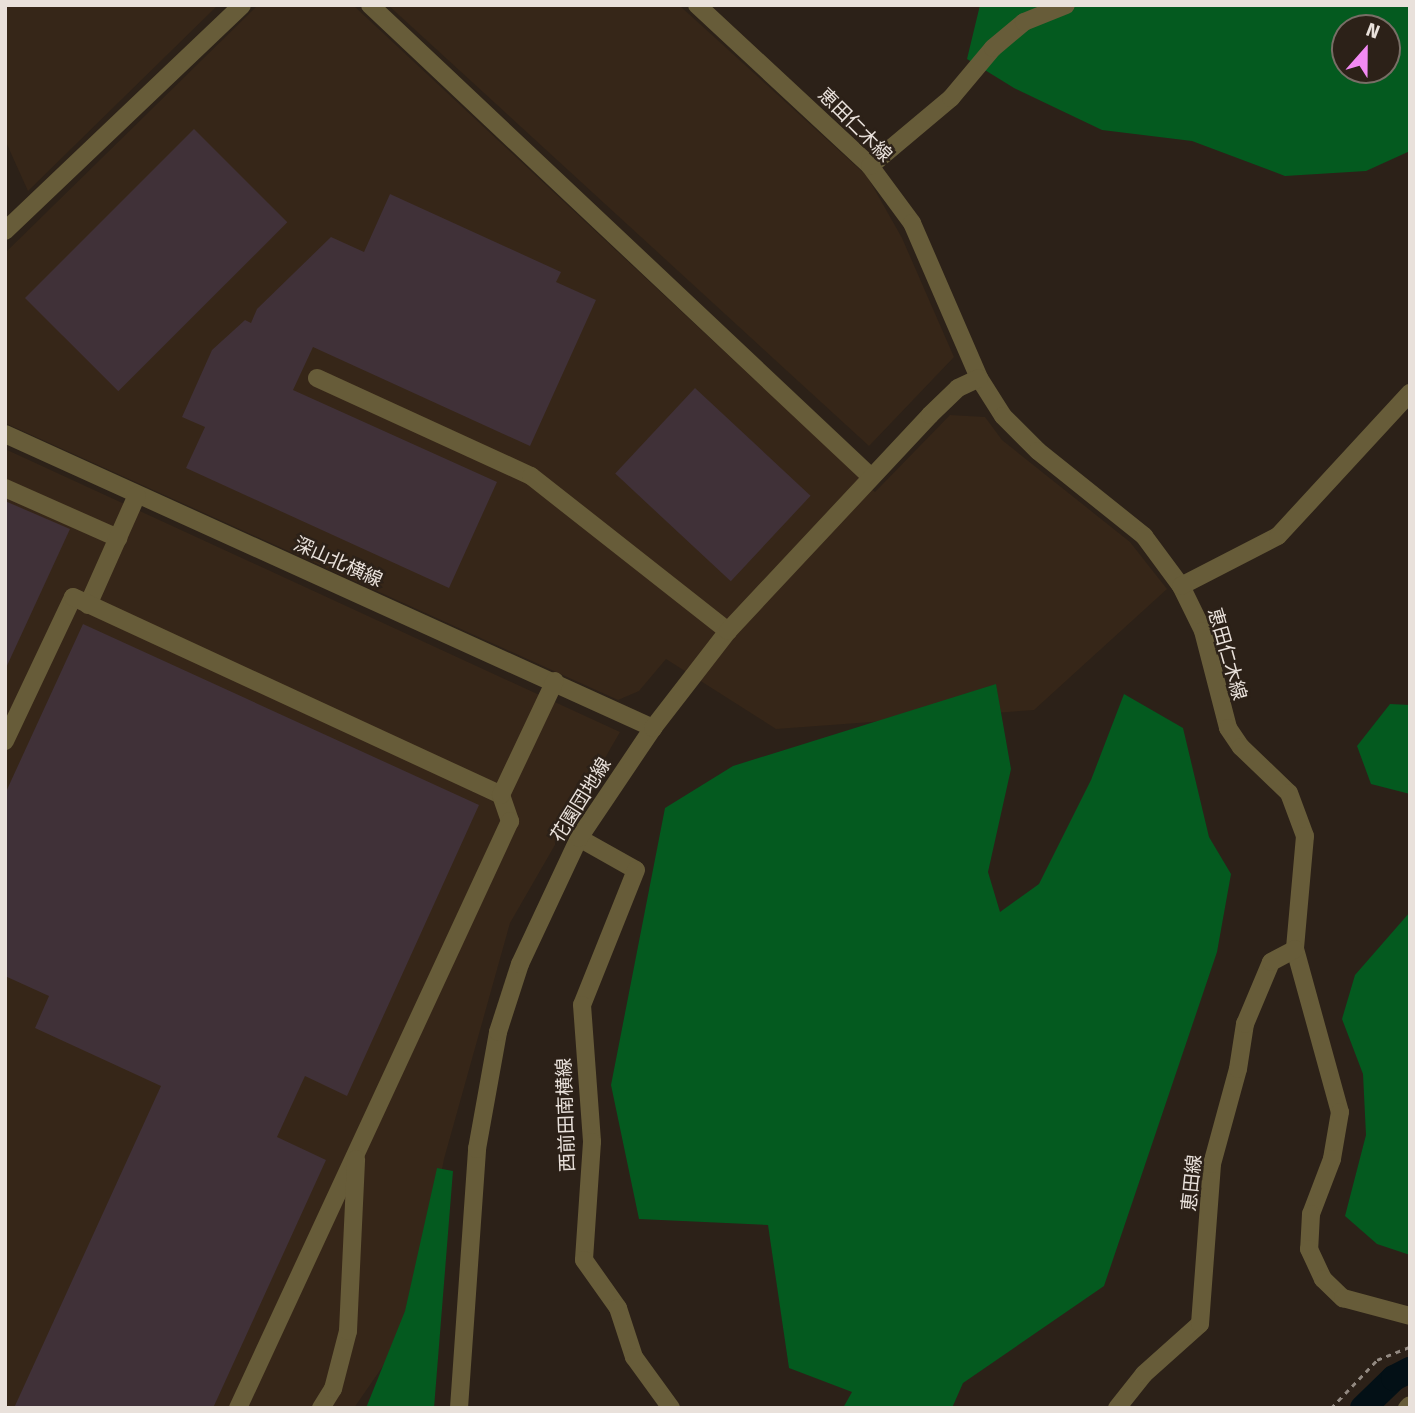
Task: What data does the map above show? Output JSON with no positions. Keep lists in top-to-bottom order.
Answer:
{
  "streets": {
    "street": [
      "恵田仁木線",
      "深山北横線",
      "花園団地線",
      "西前田南横線",
      "恵田線"
    ]
  },
  "crossings": [
    ["恵田仁木線", "花園団地線"],
    ["恵田仁木線", "恵田線"],
    ["深山北横線", "花園団地線"],
    ["花園団地線", "西前田南横線"]
  ],
  "north": "top"
}
